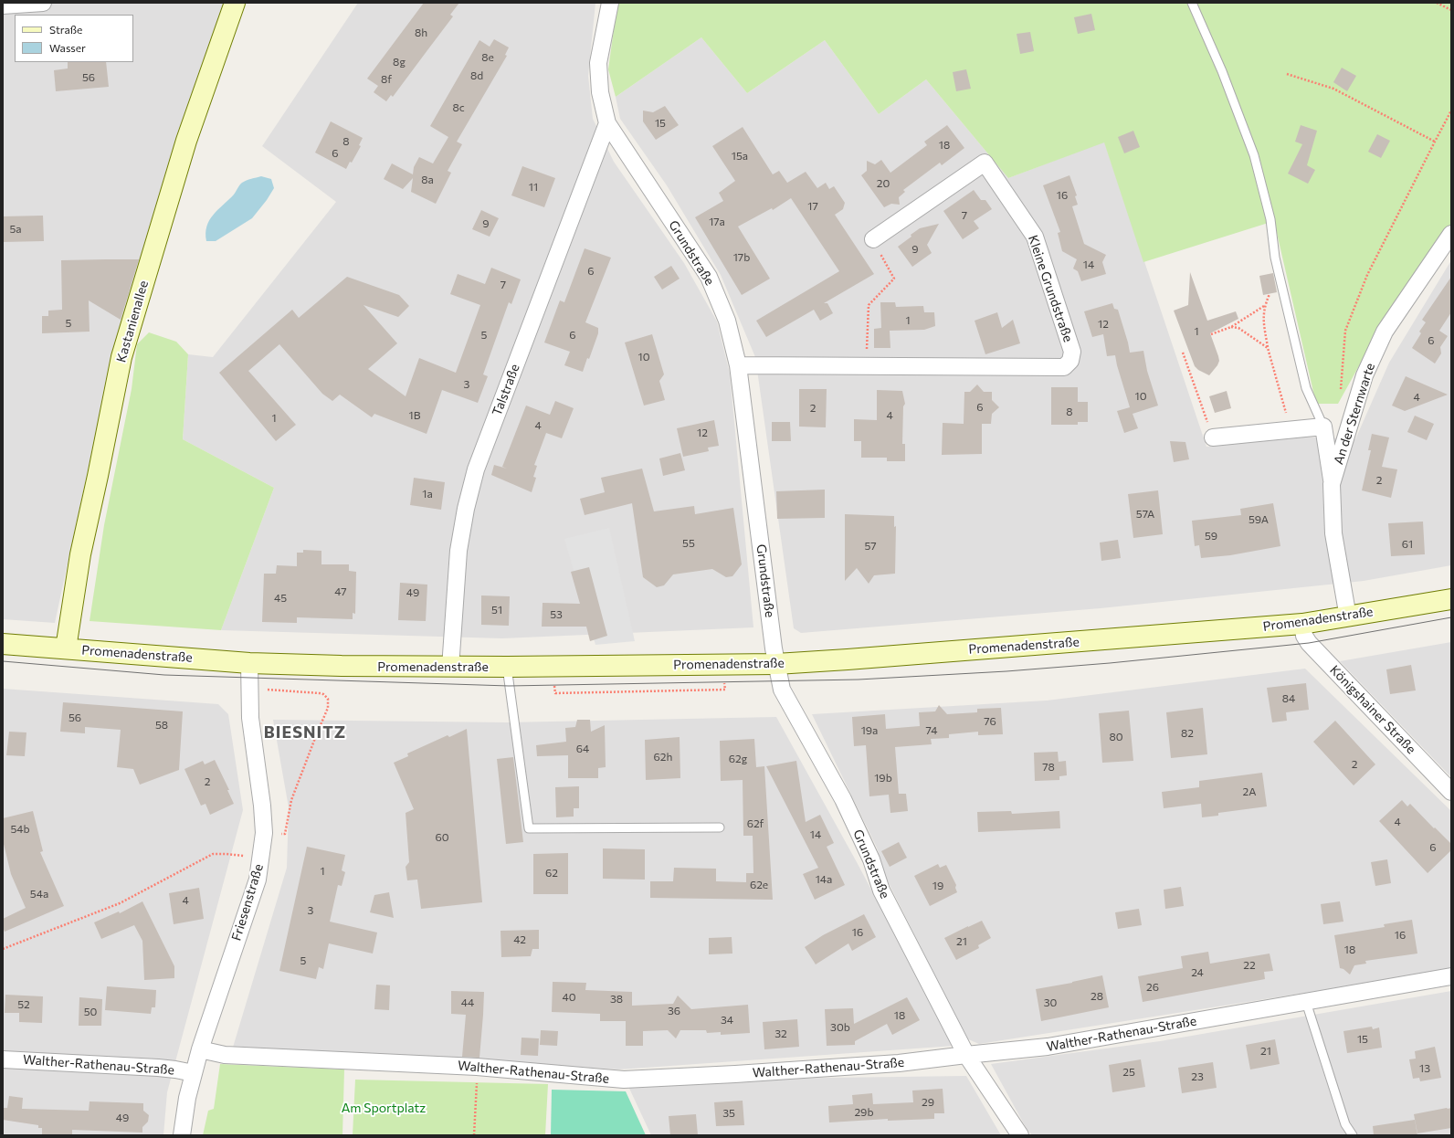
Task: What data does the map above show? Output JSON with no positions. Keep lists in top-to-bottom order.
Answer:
{
  "streets": {
    "main road": ["Kastanienallee", "Promenadenstraße"],
    "street": [
      "Grundstraße",
      "Kleine Grundstraße",
      "Talstraße",
      "An der Sternwarte",
      "Königshainer Straße",
      "Friesenstraße",
      "Walther-Rathenau-Straße"
    ]
  },
  "crossings": [
    ["Grundstraße", "Kleine Grundstraße"],
    ["Grundstraße", "Talstraße"],
    ["Grundstraße", "Promenadenstraße"],
    ["Grundstraße", "Walther-Rathenau-Straße"],
    ["Kastanienallee", "Promenadenstraße"],
    ["Talstraße", "Promenadenstraße"],
    ["An der Sternwarte", "Promenadenstraße"],
    ["Promenadenstraße", "Königshainer Straße"],
    ["Promenadenstraße", "Friesenstraße"],
    ["Friesenstraße", "Walther-Rathenau-Straße"]
  ],
  "districts": ["BIESNITZ"],
  "parks": ["Am Sportplatz"],
  "house_numbers": [
    "8h",
    "8e",
    "8g",
    "8d",
    "56",
    "8f",
    "8c",
    "15",
    "8",
    "18",
    "6",
    "15a",
    "8a",
    "20",
    "11",
    "16",
    "17",
    "7",
    "17a",
    "9",
    "5a",
    "9",
    "17b",
    "14",
    "6",
    "7",
    "1",
    "5",
    "12",
    "1",
    "5",
    "6",
    "6",
    "10",
    "3",
    "10",
    "4",
    "6",
    "2",
    "8",
    "1B",
    "4",
    "1",
    "4",
    "12",
    "2",
    "1a",
    "57A",
    "59A",
    "59",
    "55",
    "61",
    "57",
    "47",
    "49",
    "45",
    "51",
    "53",
    "84",
    "56",
    "76",
    "58",
    "19a",
    "74",
    "82",
    "80",
    "64",
    "62h",
    "62g",
    "2",
    "78",
    "19b",
    "2",
    "2A",
    "4",
    "62f",
    "54b",
    "14",
    "60",
    "6",
    "1",
    "62",
    "14a",
    "62e",
    "19",
    "54a",
    "4",
    "3",
    "16",
    "16",
    "42",
    "21",
    "18",
    "5",
    "22",
    "24",
    "26",
    "28",
    "40",
    "38",
    "44",
    "30",
    "52",
    "36",
    "50",
    "18",
    "34",
    "30b",
    "32",
    "15",
    "21",
    "13",
    "25",
    "23",
    "29",
    "29b",
    "35",
    "49"
  ],
  "legend": ["Straße", "Wasser"]
}
